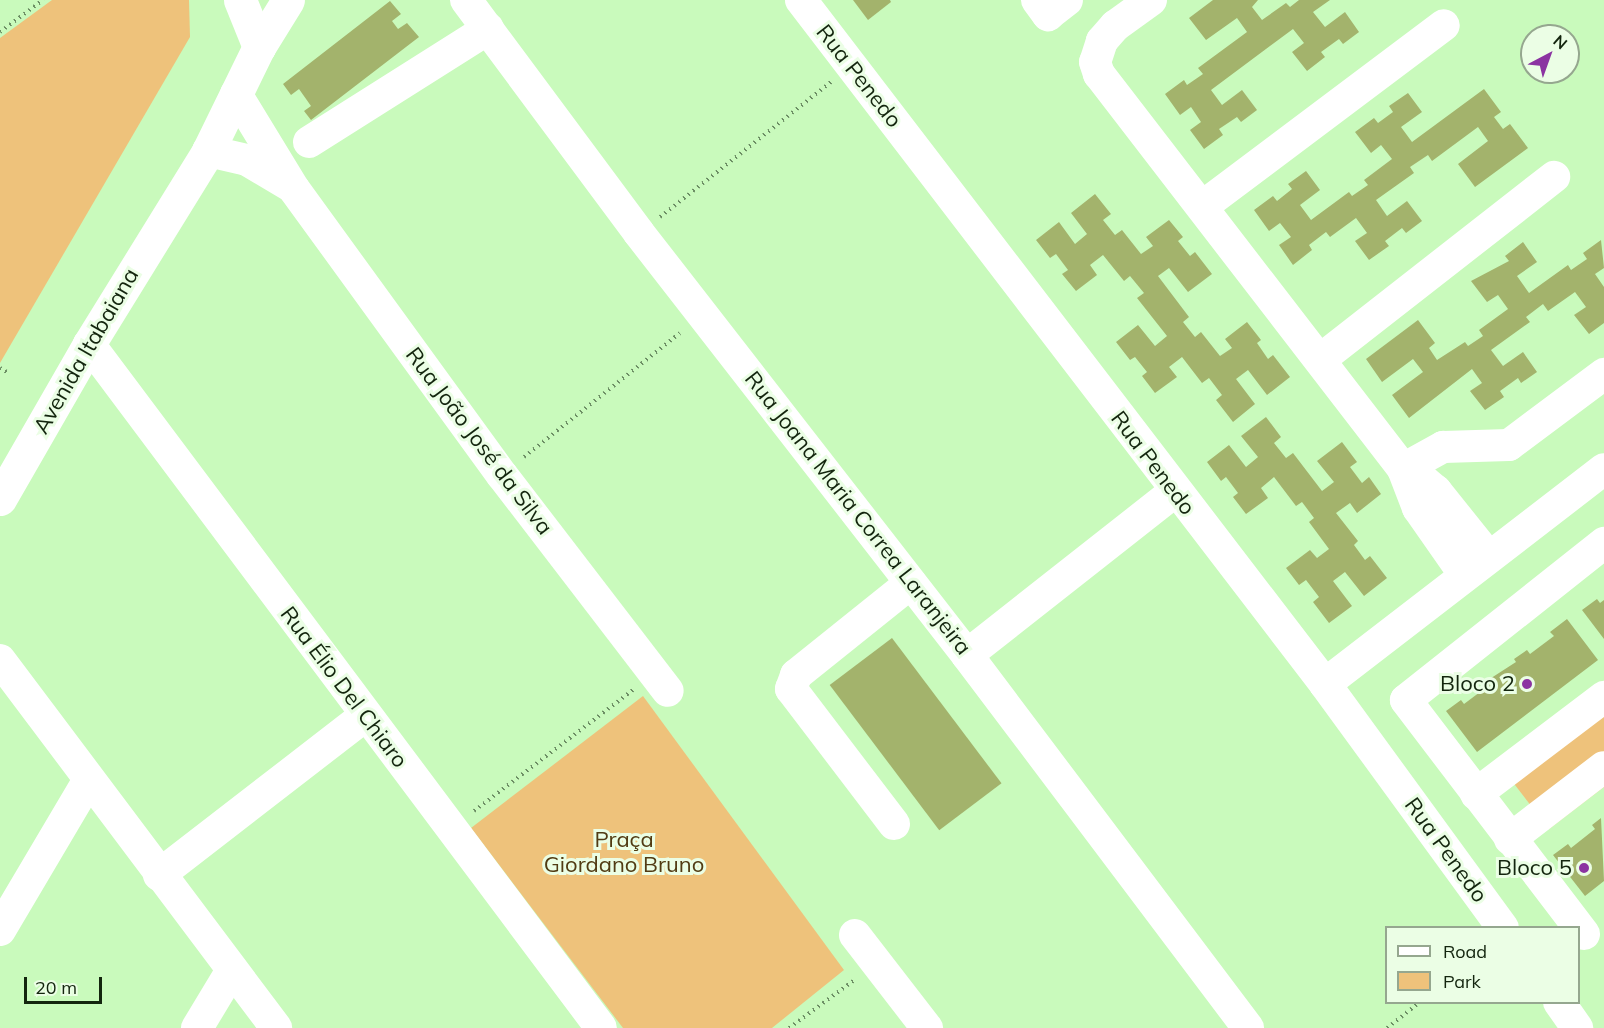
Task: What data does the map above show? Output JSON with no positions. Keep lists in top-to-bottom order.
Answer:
{
  "streets": {
    "main road": ["Avenida Itabaiana"],
    "street": [
      "Rua Penedo",
      "Rua João José da Silva",
      "Rua Joana Maria Correa Laranjeira",
      "Rua Élio Del Chiaro"
    ]
  },
  "crossings": [
    ["Avenida Itabaiana", "Rua João José da Silva"],
    ["Avenida Itabaiana", "Rua Élio Del Chiaro"]
  ],
  "parks": ["Praça Giordano Bruno"],
  "places": ["Bloco 2", "Bloco 5"],
  "legend": ["Road", "Park"],
  "scale_bar": "20 m",
  "north": "top right"
}
